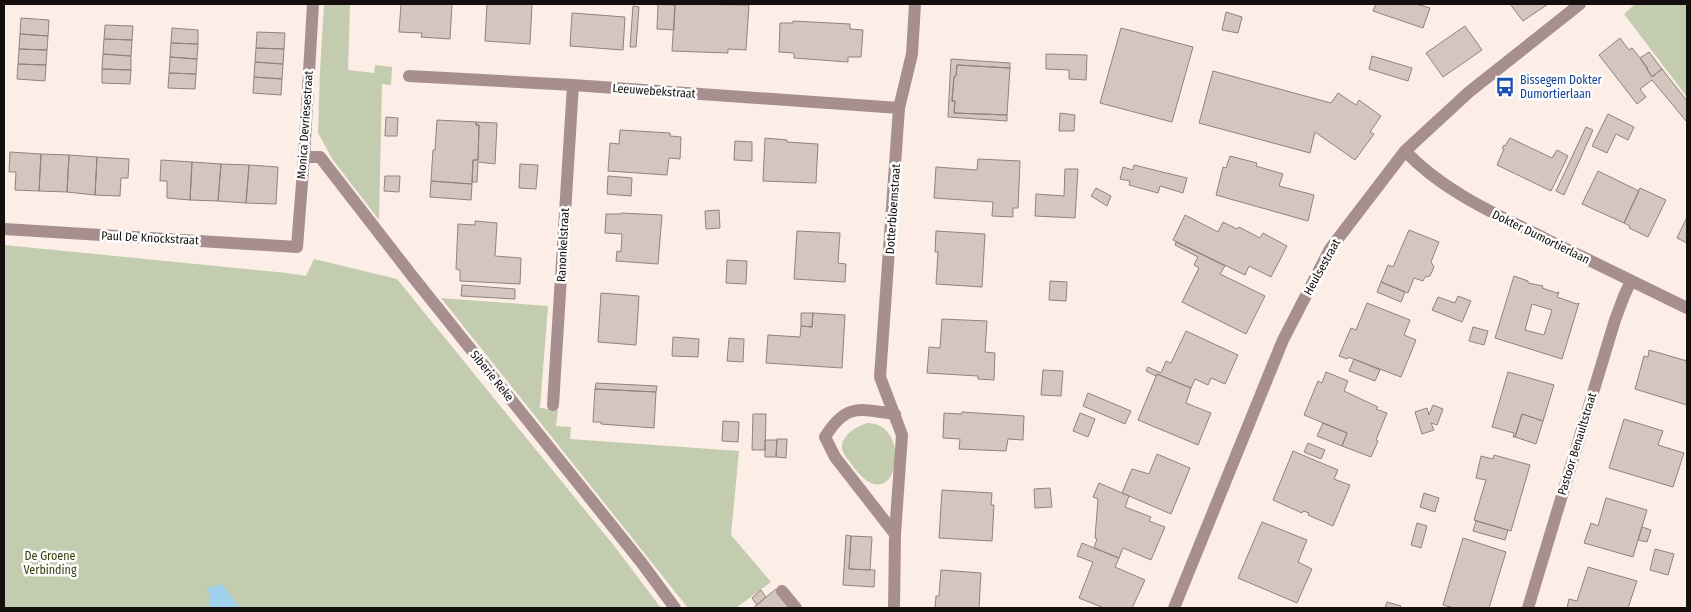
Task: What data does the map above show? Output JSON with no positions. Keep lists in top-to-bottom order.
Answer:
{
  "streets": {
    "street": [
      "Leeuwebekstraat",
      "Monica Devriesestraat",
      "Dotterbloemstraat",
      "Dokter Dumortierlaan",
      "Paul De Knockstraat",
      "Ranonkelstraat",
      "Heulsestraat",
      "Siberie Reke",
      "Pastoor Benaultstraat"
    ]
  },
  "crossings": [
    ["Leeuwebekstraat", "Dotterbloemstraat"],
    ["Leeuwebekstraat", "Ranonkelstraat"],
    ["Monica Devriesestraat", "Paul De Knockstraat"],
    ["Monica Devriesestraat", "Siberie Reke"],
    ["Dokter Dumortierlaan", "Heulsestraat"],
    ["Dokter Dumortierlaan", "Pastoor Benaultstraat"]
  ],
  "parks": ["De Groene Verbinding"],
  "places": {
    "bus stop": ["Bissegem Dokter Dumortierlaan"]
  }
}
